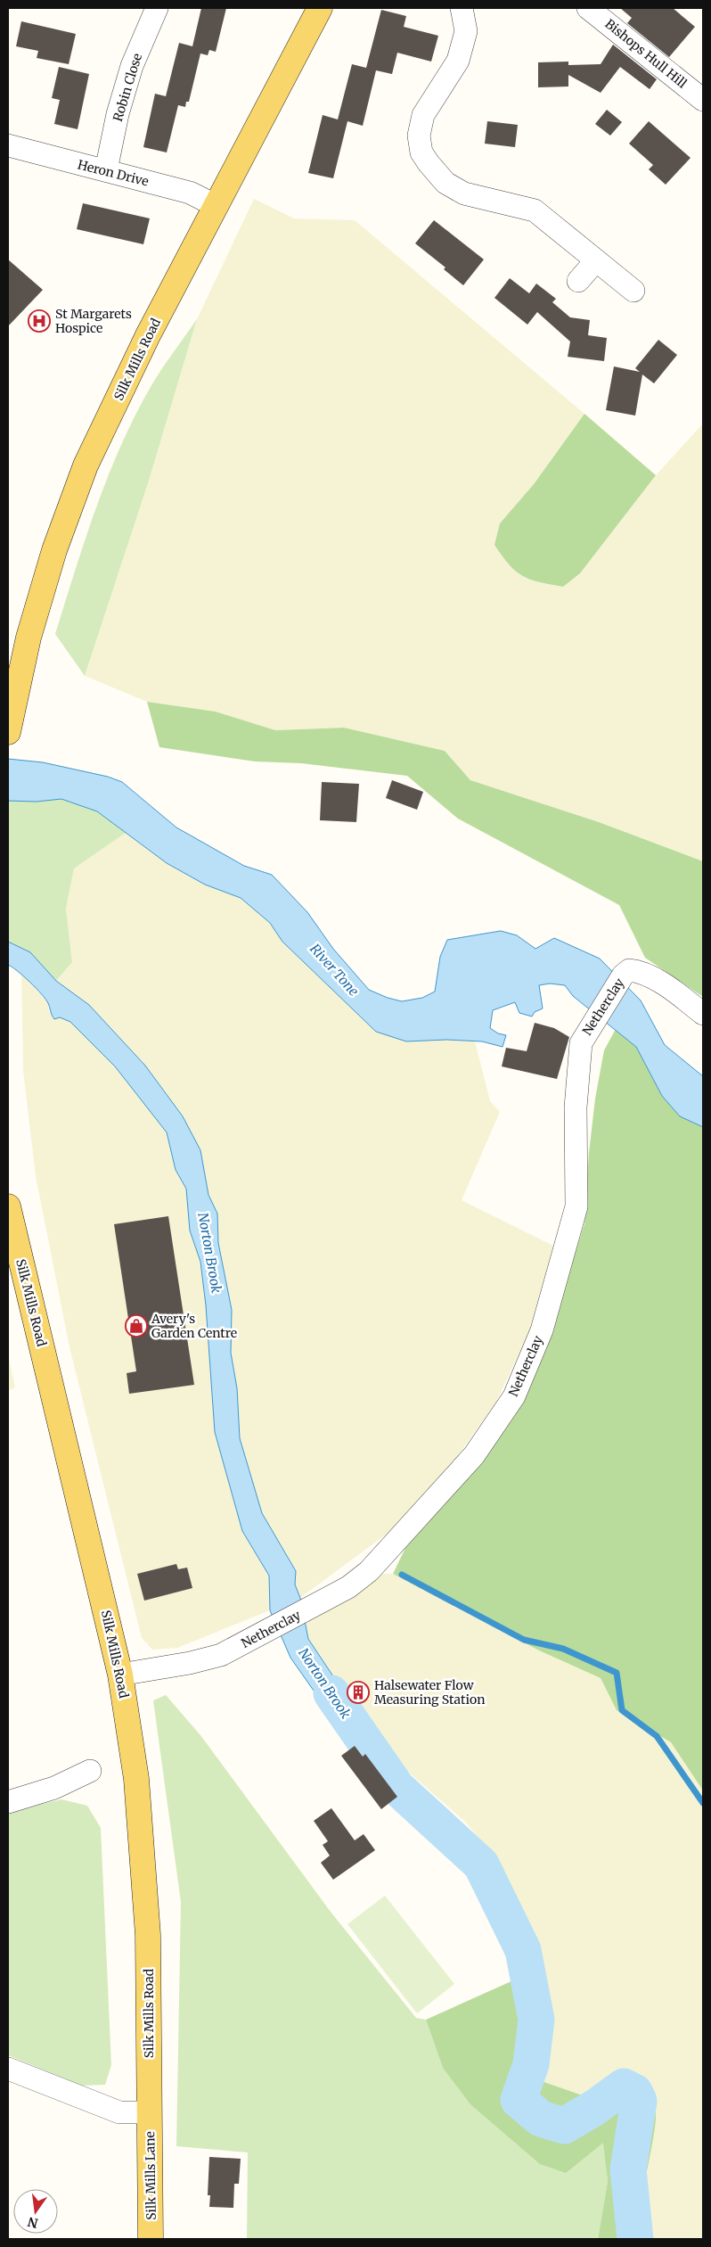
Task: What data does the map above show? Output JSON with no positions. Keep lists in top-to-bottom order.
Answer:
{
  "streets": {
    "main road": ["Silk Mills Road", "Silk Mills Lane"],
    "street": [
      "Bishops Hull Hill",
      "Robin Close",
      "Heron Drive",
      "Netherclay"
    ]
  },
  "crossings": [
    ["Robin Close", "Heron Drive"],
    ["Heron Drive", "Silk Mills Road"],
    ["Silk Mills Road", "Netherclay"],
    ["Silk Mills Road", "Silk Mills Lane"]
  ],
  "water": ["River Tone", "Norton Brook"],
  "places": {
    "hospital": ["St Margarets Hospice"],
    "shop": ["Avery's Garden Centre"],
    "building": ["Halsewater Flow Measuring Station"]
  },
  "north": "bottom"
}
